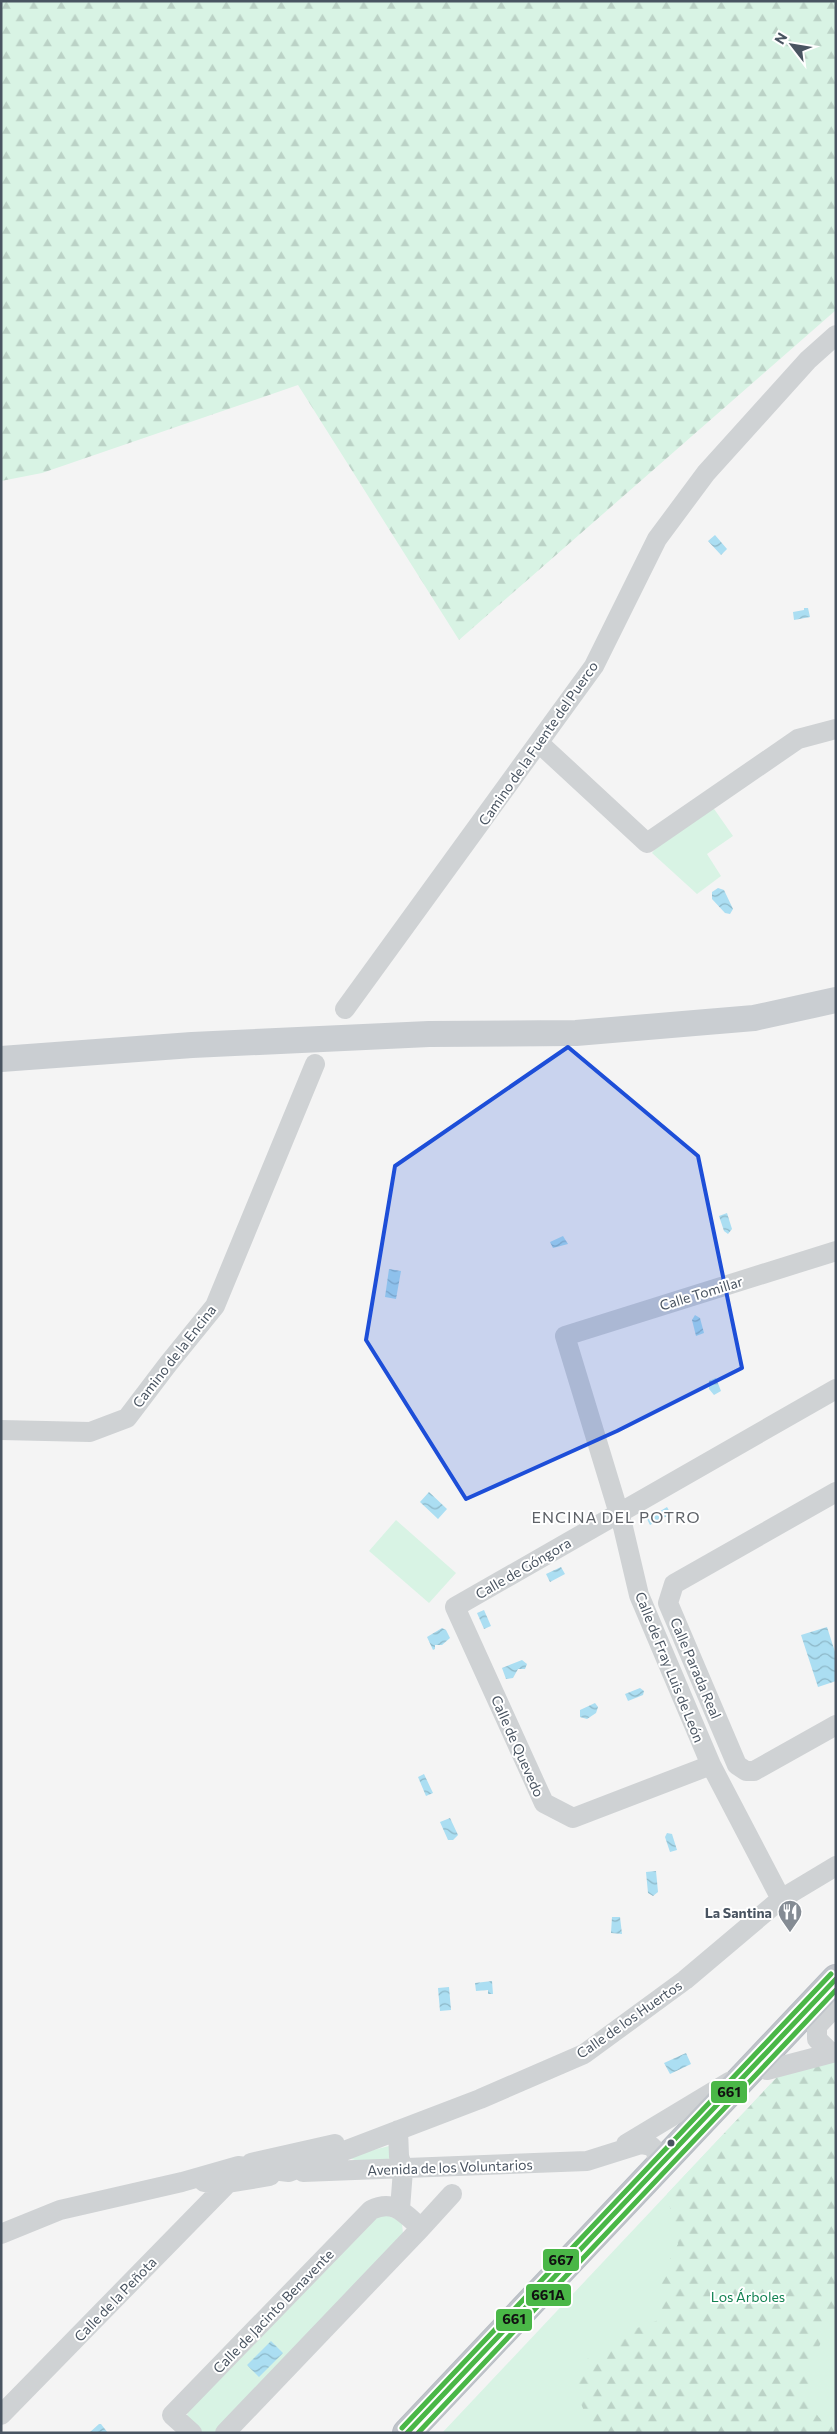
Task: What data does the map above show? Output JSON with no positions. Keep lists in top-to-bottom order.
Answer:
{
  "streets": {
    "street": [
      "Camino de la Fuente del Puerco",
      "Calle Tomillar",
      "Camino de la Encina",
      "Calle de Góngora",
      "Calle de Fray Luis de León",
      "Calle Parada Real",
      "Calle de Quevedo",
      "Calle de los Huertos",
      "Avenida de los Voluntarios",
      "Calle de la Peñota",
      "Calle de Jacinto Benavente"
    ]
  },
  "crossings": [
    ["Calle Tomillar", "Calle de Fray Luis de León"],
    ["Calle de Góngora", "Calle de Fray Luis de León"],
    ["Calle de Góngora", "Calle de Quevedo"],
    ["Calle de Fray Luis de León", "Calle de Quevedo"],
    ["Calle de Fray Luis de León", "Calle de los Huertos"],
    ["Calle de los Huertos", "Avenida de los Voluntarios"],
    ["Calle de los Huertos", "Calle de la Peñota"],
    ["Avenida de los Voluntarios", "Calle de la Peñota"]
  ],
  "districts": ["ENCINA DEL POTRO"],
  "parks": ["Los Árboles"],
  "places": {
    "restaurant": ["La Santina"]
  },
  "lines": ["transit line 667", "transit line 661", "transit line 661A"],
  "north": "top left"
}
